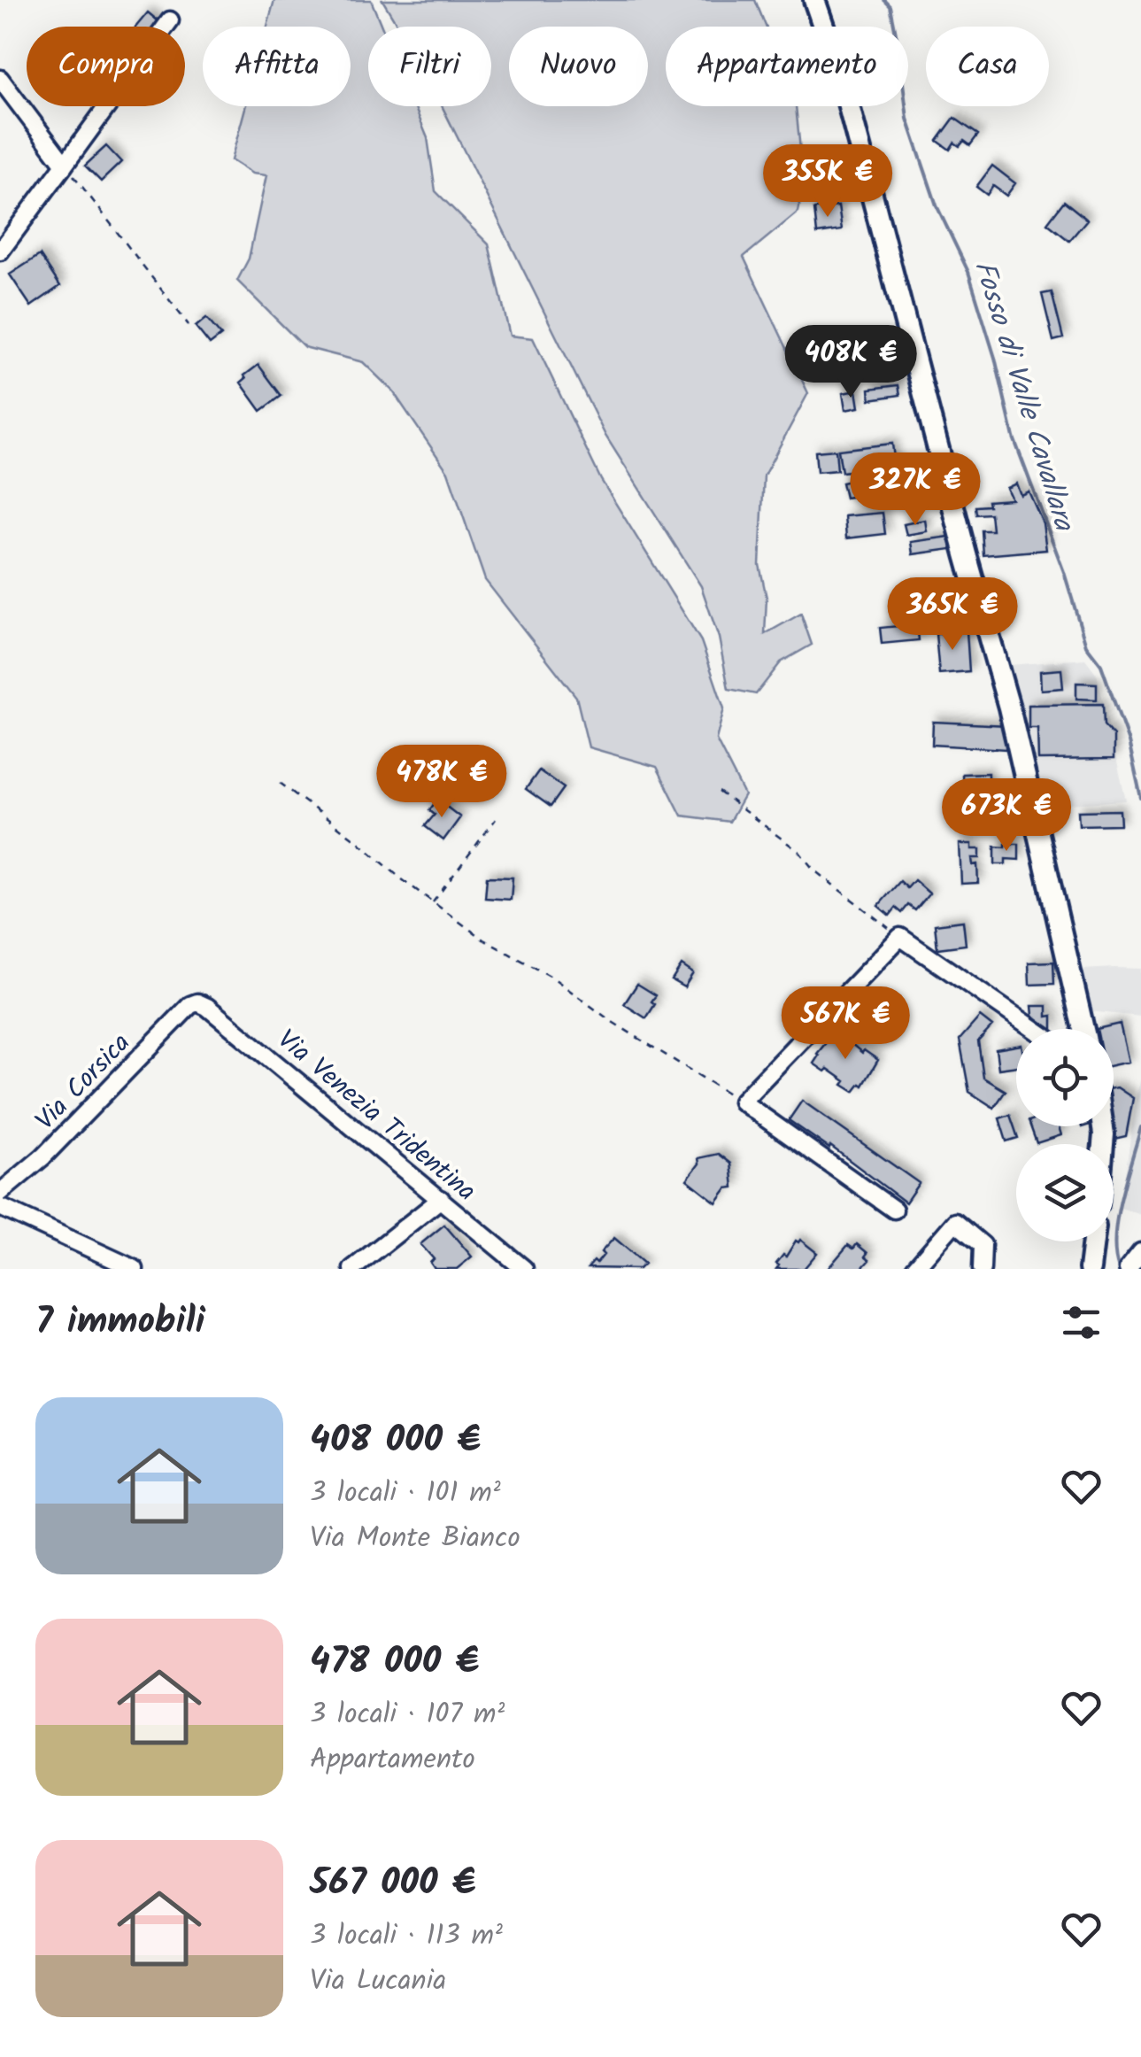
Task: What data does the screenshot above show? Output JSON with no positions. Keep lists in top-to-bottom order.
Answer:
{
  "streets": {
    "street": ["Via Corsica", "Via Venezia Tridentina"]
  },
  "crossings": [
    ["Via Corsica", "Via Venezia Tridentina"]
  ],
  "water": ["Fosso di Valle Cavallara"],
  "page": {
    "chip": [
      "Compra",
      "Affitta",
      "Filtri",
      "Nuovo",
      "Appartamento",
      "Casa"
    ],
    "price": [
      "355K €",
      "408K €",
      "327K €",
      "365K €",
      "478K €",
      "673K €",
      "567K €"
    ],
    "heading": "7 immobili",
    "list": [
      {
        "name": "408 000 €",
        "note": "3 locali · 101 m² · Via Monte Bianco"
      },
      {
        "name": "478 000 €",
        "note": "3 locali · 107 m² · Appartamento"
      },
      {
        "name": "567 000 €",
        "note": "3 locali · 113 m² · Via Lucania"
      }
    ]
  }
}
